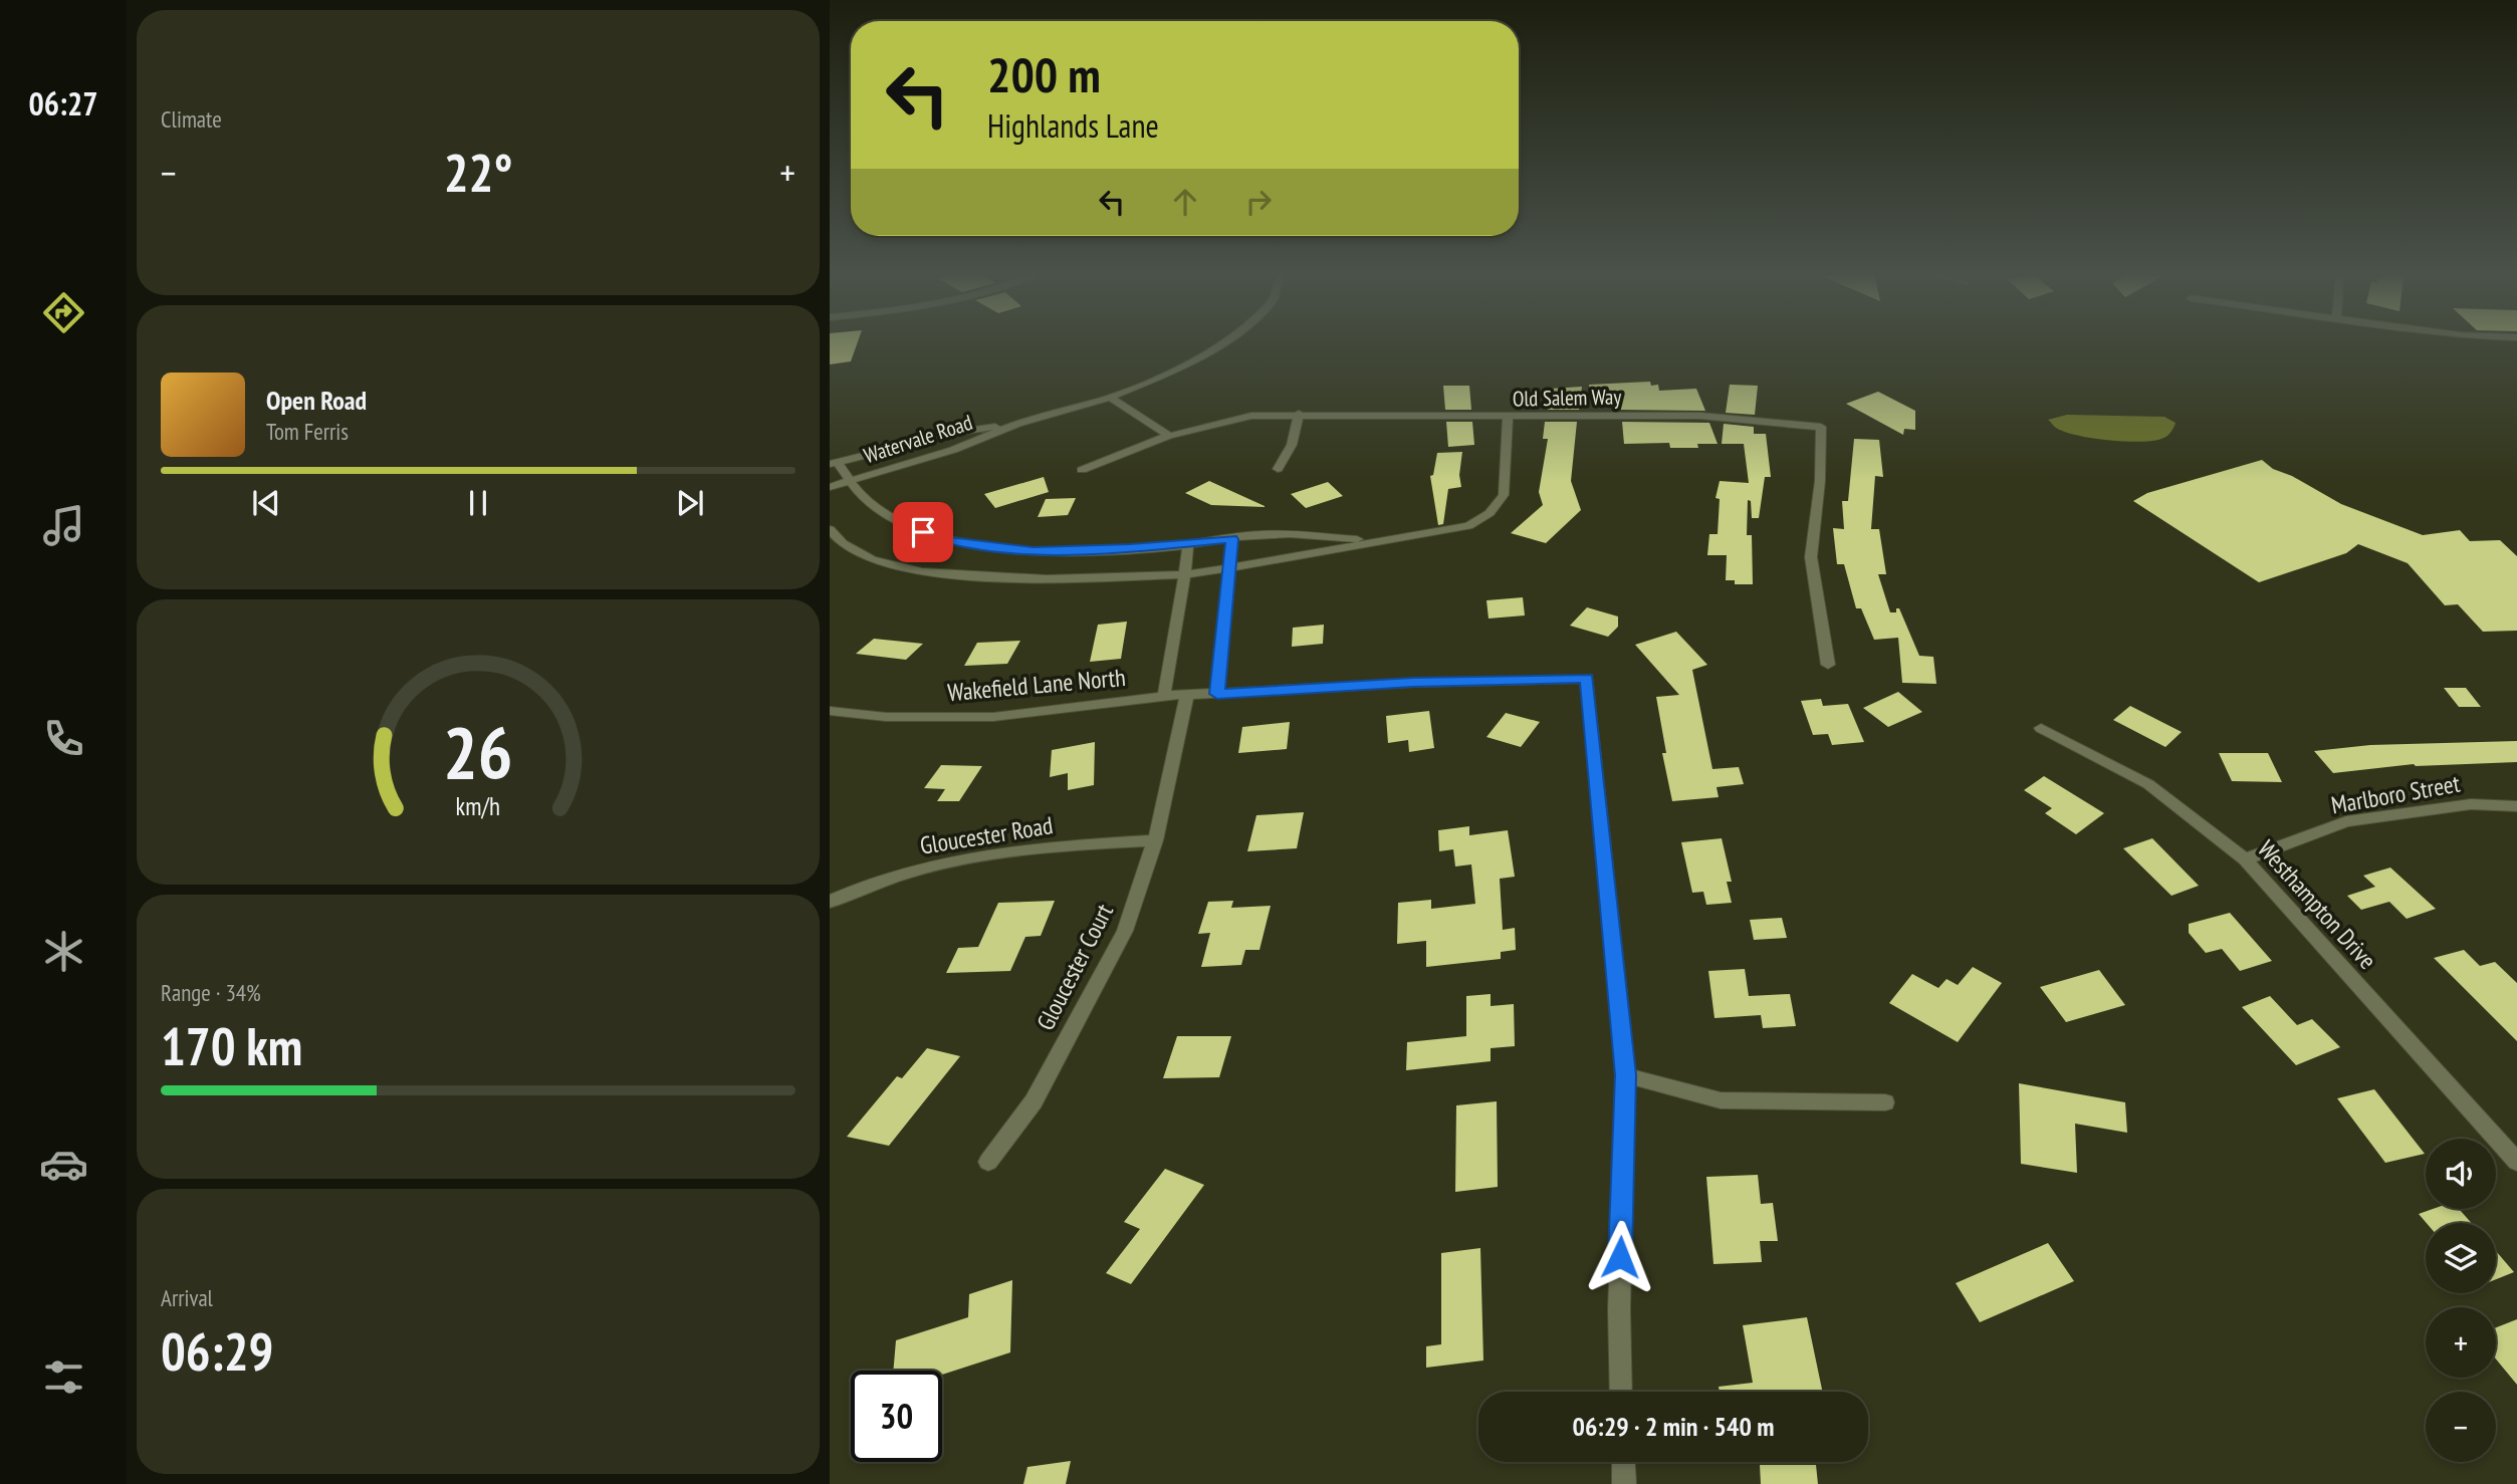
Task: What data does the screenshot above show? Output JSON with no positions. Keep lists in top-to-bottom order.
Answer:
{
  "streets": {
    "street": [
      "Old Salem Way",
      "Watervale Road",
      "Wakefield Lane North",
      "Marlboro Street",
      "Gloucester Road",
      "Westhampton Drive",
      "Gloucester Court"
    ]
  },
  "crossings": [
    ["Wakefield Lane North", "Gloucester Court"],
    ["Marlboro Street", "Westhampton Drive"],
    ["Gloucester Road", "Gloucester Court"]
  ],
  "page": {
    "tabs": "06:27",
    "tile": [
      "Climate",
      ["Range · 34%", "170 km"],
      ["Arrival", "06:29"]
    ],
    "turn": ["200 m", "Highlands Lane"],
    "heat": ["−", "22°", "+"],
    "song": ["Open Road", "Tom Ferris"],
    "map_buttons": ["+", "−"],
    "limit": "30",
    "trip": "06:29 · 2 min · 540 m",
    "gauge": ["26", "km/h"]
  }
}
